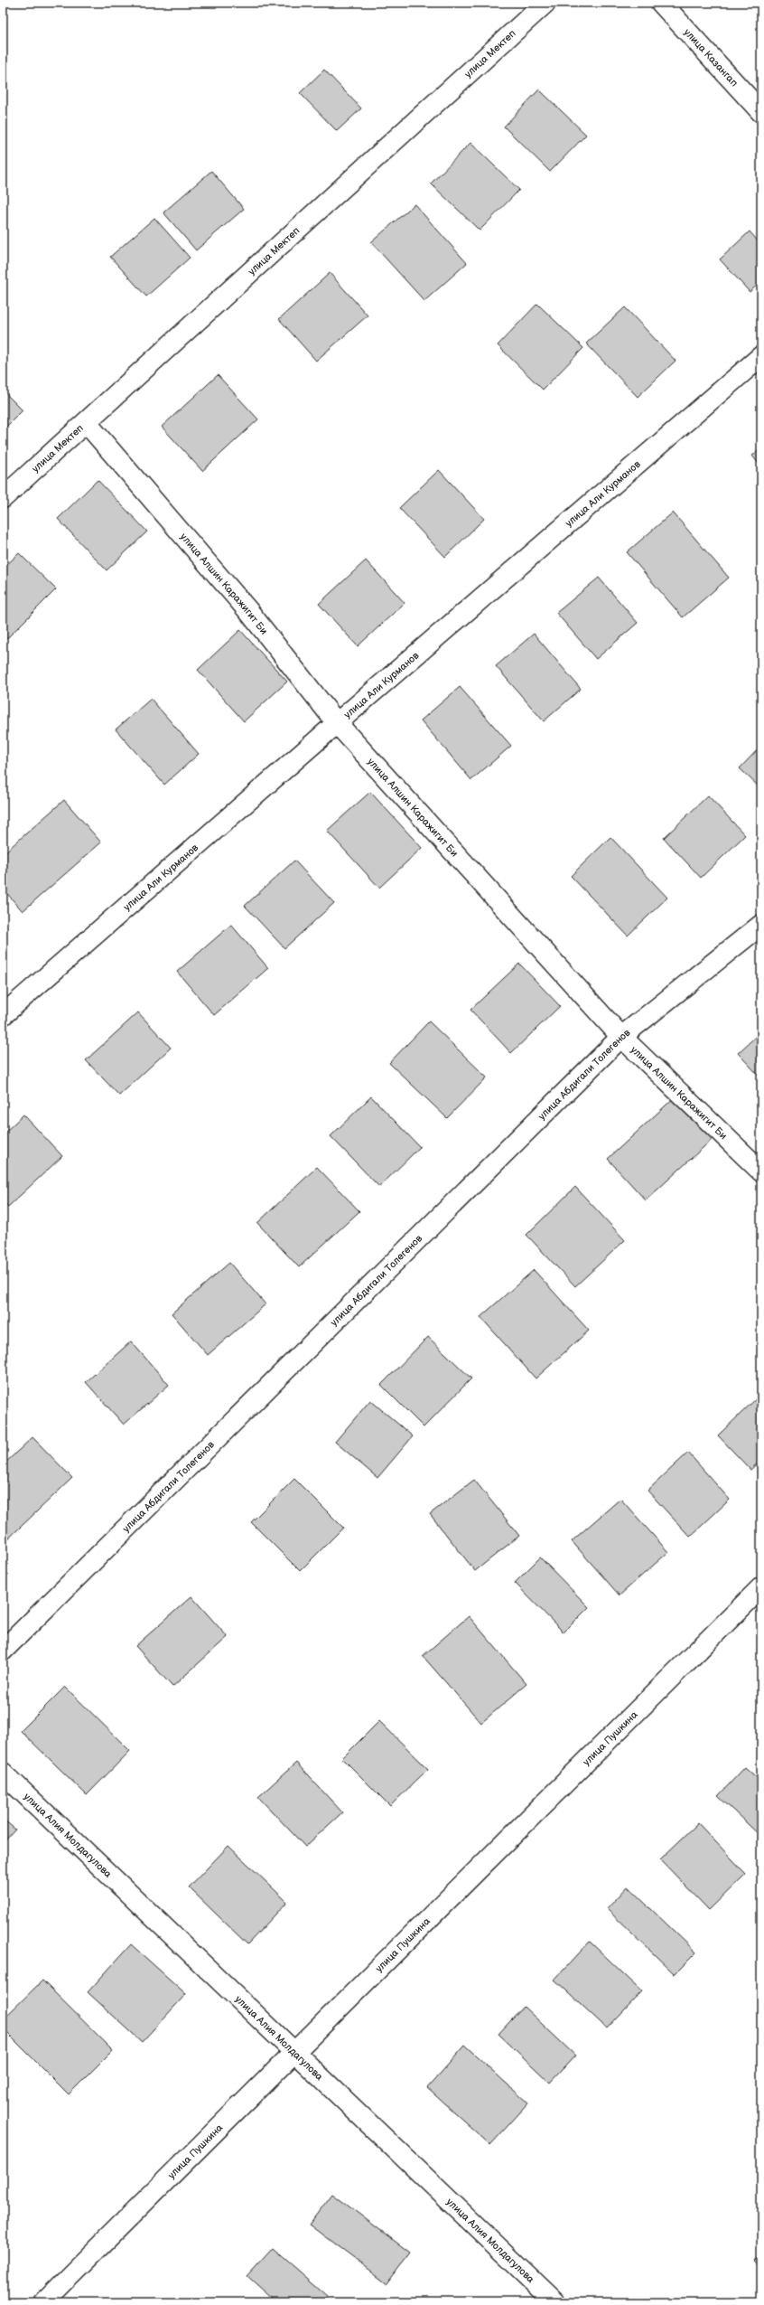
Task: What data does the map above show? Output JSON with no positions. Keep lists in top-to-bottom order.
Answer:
{
  "streets": {
    "street": [
      "улица Мектеп",
      "улица Казангап",
      "улица Али Курманов",
      "улица Алшин Каражигит Би",
      "улица Абдигали Толегенов",
      "улица Пушкина",
      "улица Алия Молдагулова"
    ]
  },
  "crossings": [
    ["улица Мектеп", "улица Алшин Каражигит Би"],
    ["улица Али Курманов", "улица Алшин Каражигит Би"],
    ["улица Алшин Каражигит Би", "улица Абдигали Толегенов"],
    ["улица Пушкина", "улица Алия Молдагулова"]
  ]
}
